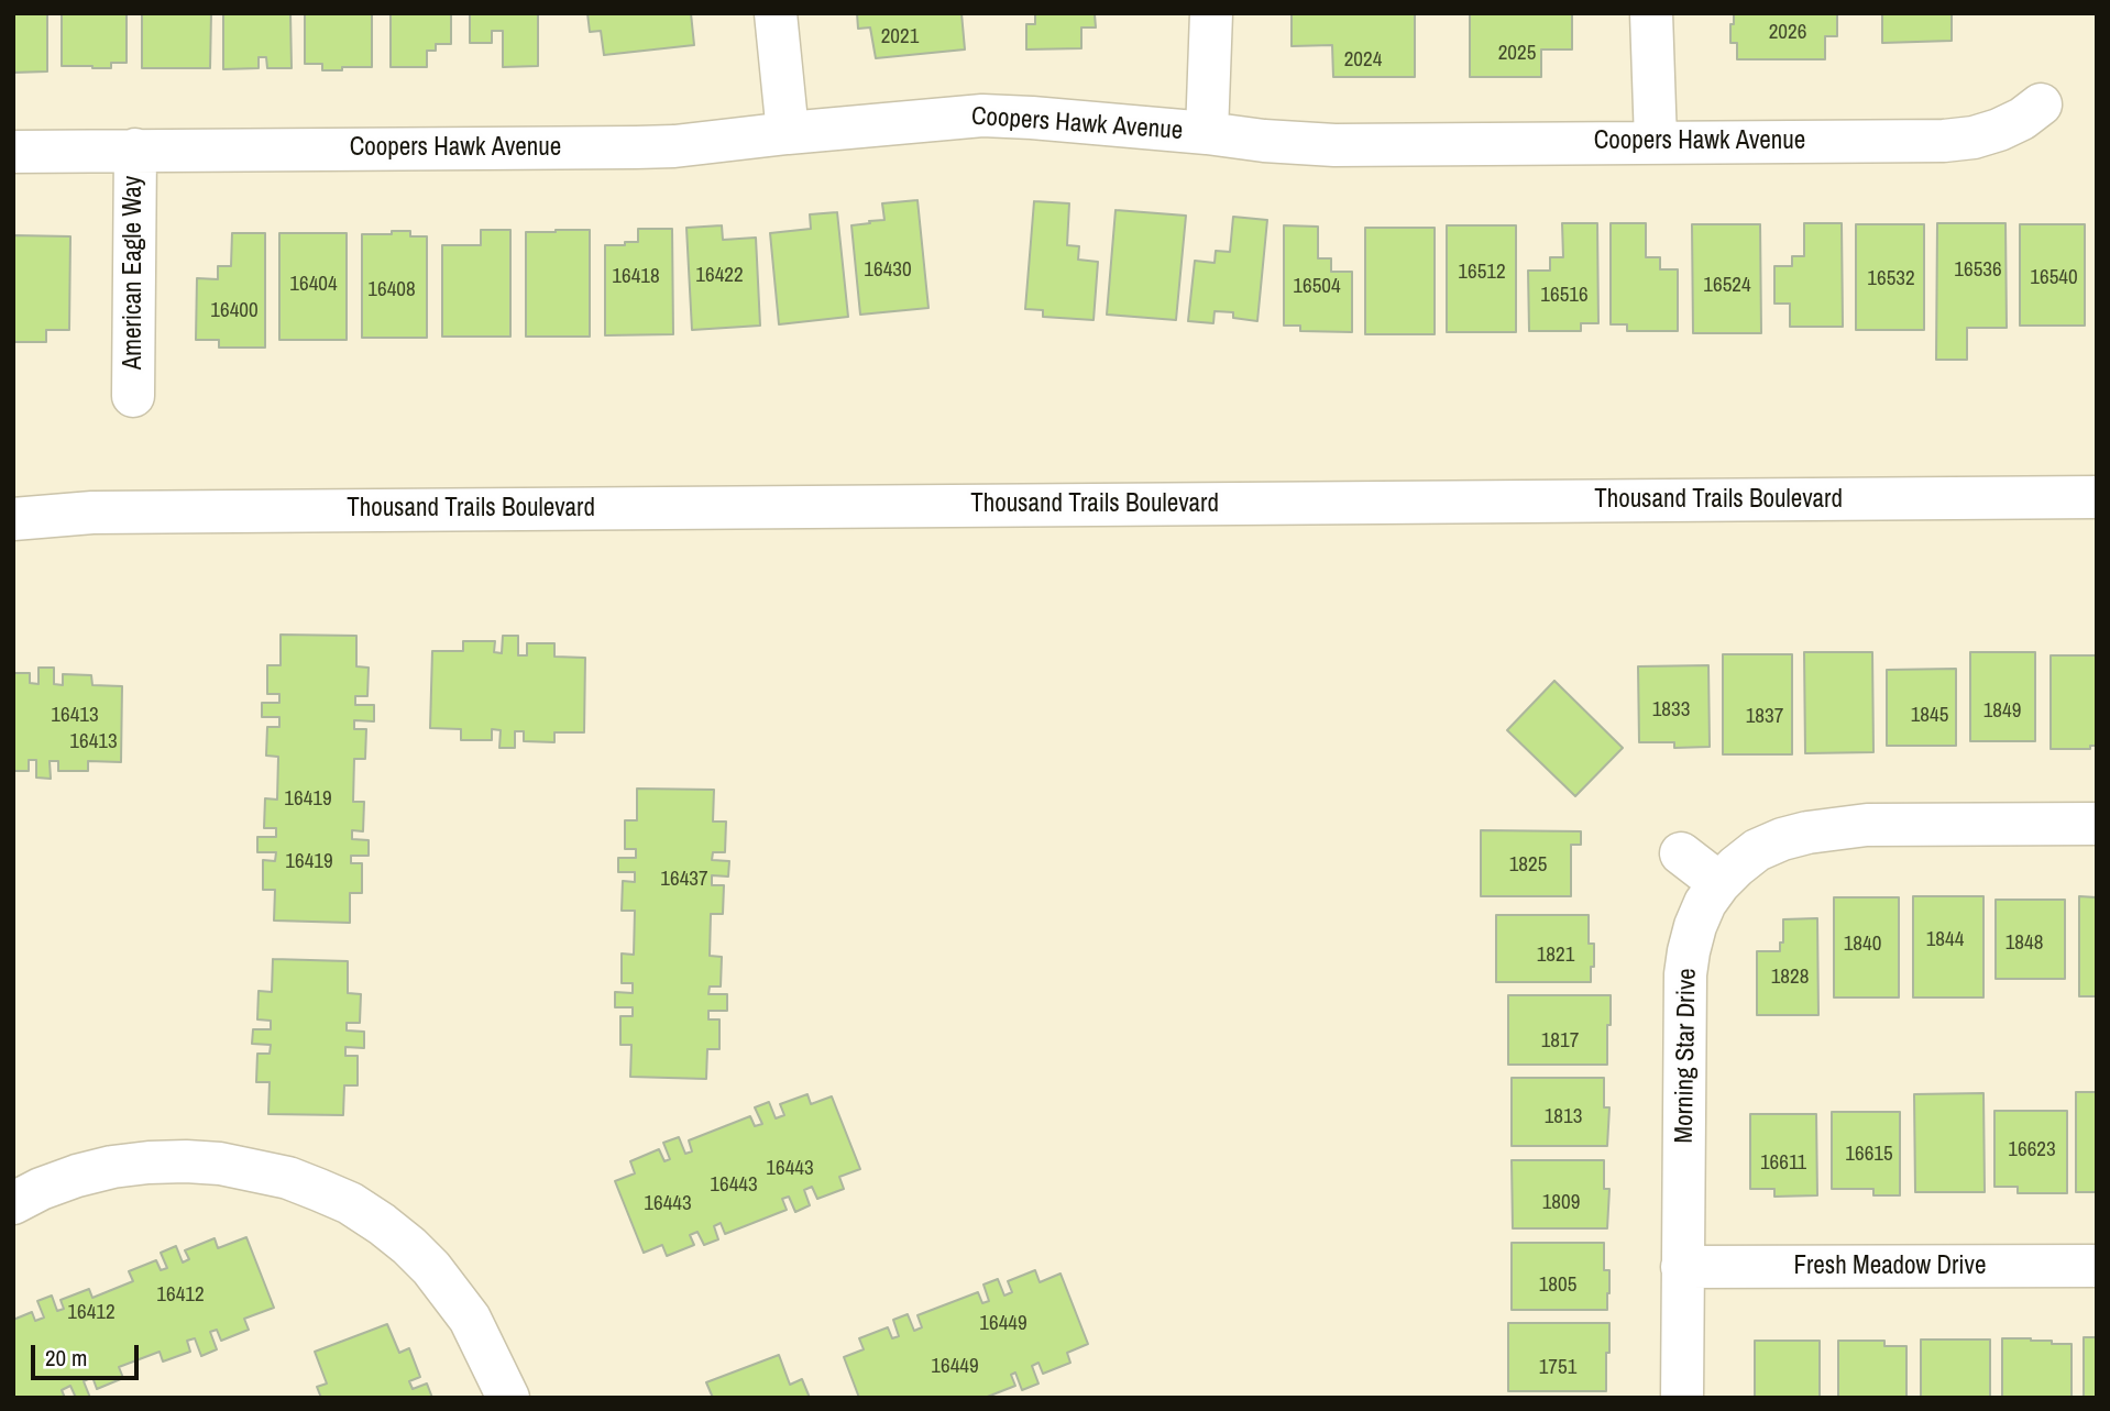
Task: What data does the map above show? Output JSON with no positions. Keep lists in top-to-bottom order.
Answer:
{
  "streets": {
    "street": [
      "Coopers Hawk Avenue",
      "American Eagle Way",
      "Thousand Trails Boulevard",
      "Morning Star Drive",
      "Fresh Meadow Drive"
    ]
  },
  "crossings": [
    ["Coopers Hawk Avenue", "American Eagle Way"],
    ["Morning Star Drive", "Fresh Meadow Drive"]
  ],
  "house_numbers": [
    "2026",
    "2021",
    "2025",
    "2024",
    "16430",
    "16536",
    "16512",
    "16422",
    "16418",
    "16540",
    "16532",
    "16404",
    "16524",
    "16504",
    "16408",
    "16516",
    "16400",
    "1833",
    "1849",
    "16413",
    "1845",
    "1837",
    "16413",
    "16419",
    "16419",
    "1825",
    "16437",
    "1844",
    "1848",
    "1840",
    "1821",
    "1828",
    "1817",
    "1813",
    "16623",
    "16615",
    "16611",
    "16443",
    "16443",
    "1809",
    "16443",
    "1805",
    "16412",
    "16412",
    "16449",
    "16449",
    "1751"
  ],
  "scale_bar": "20 m"
}
